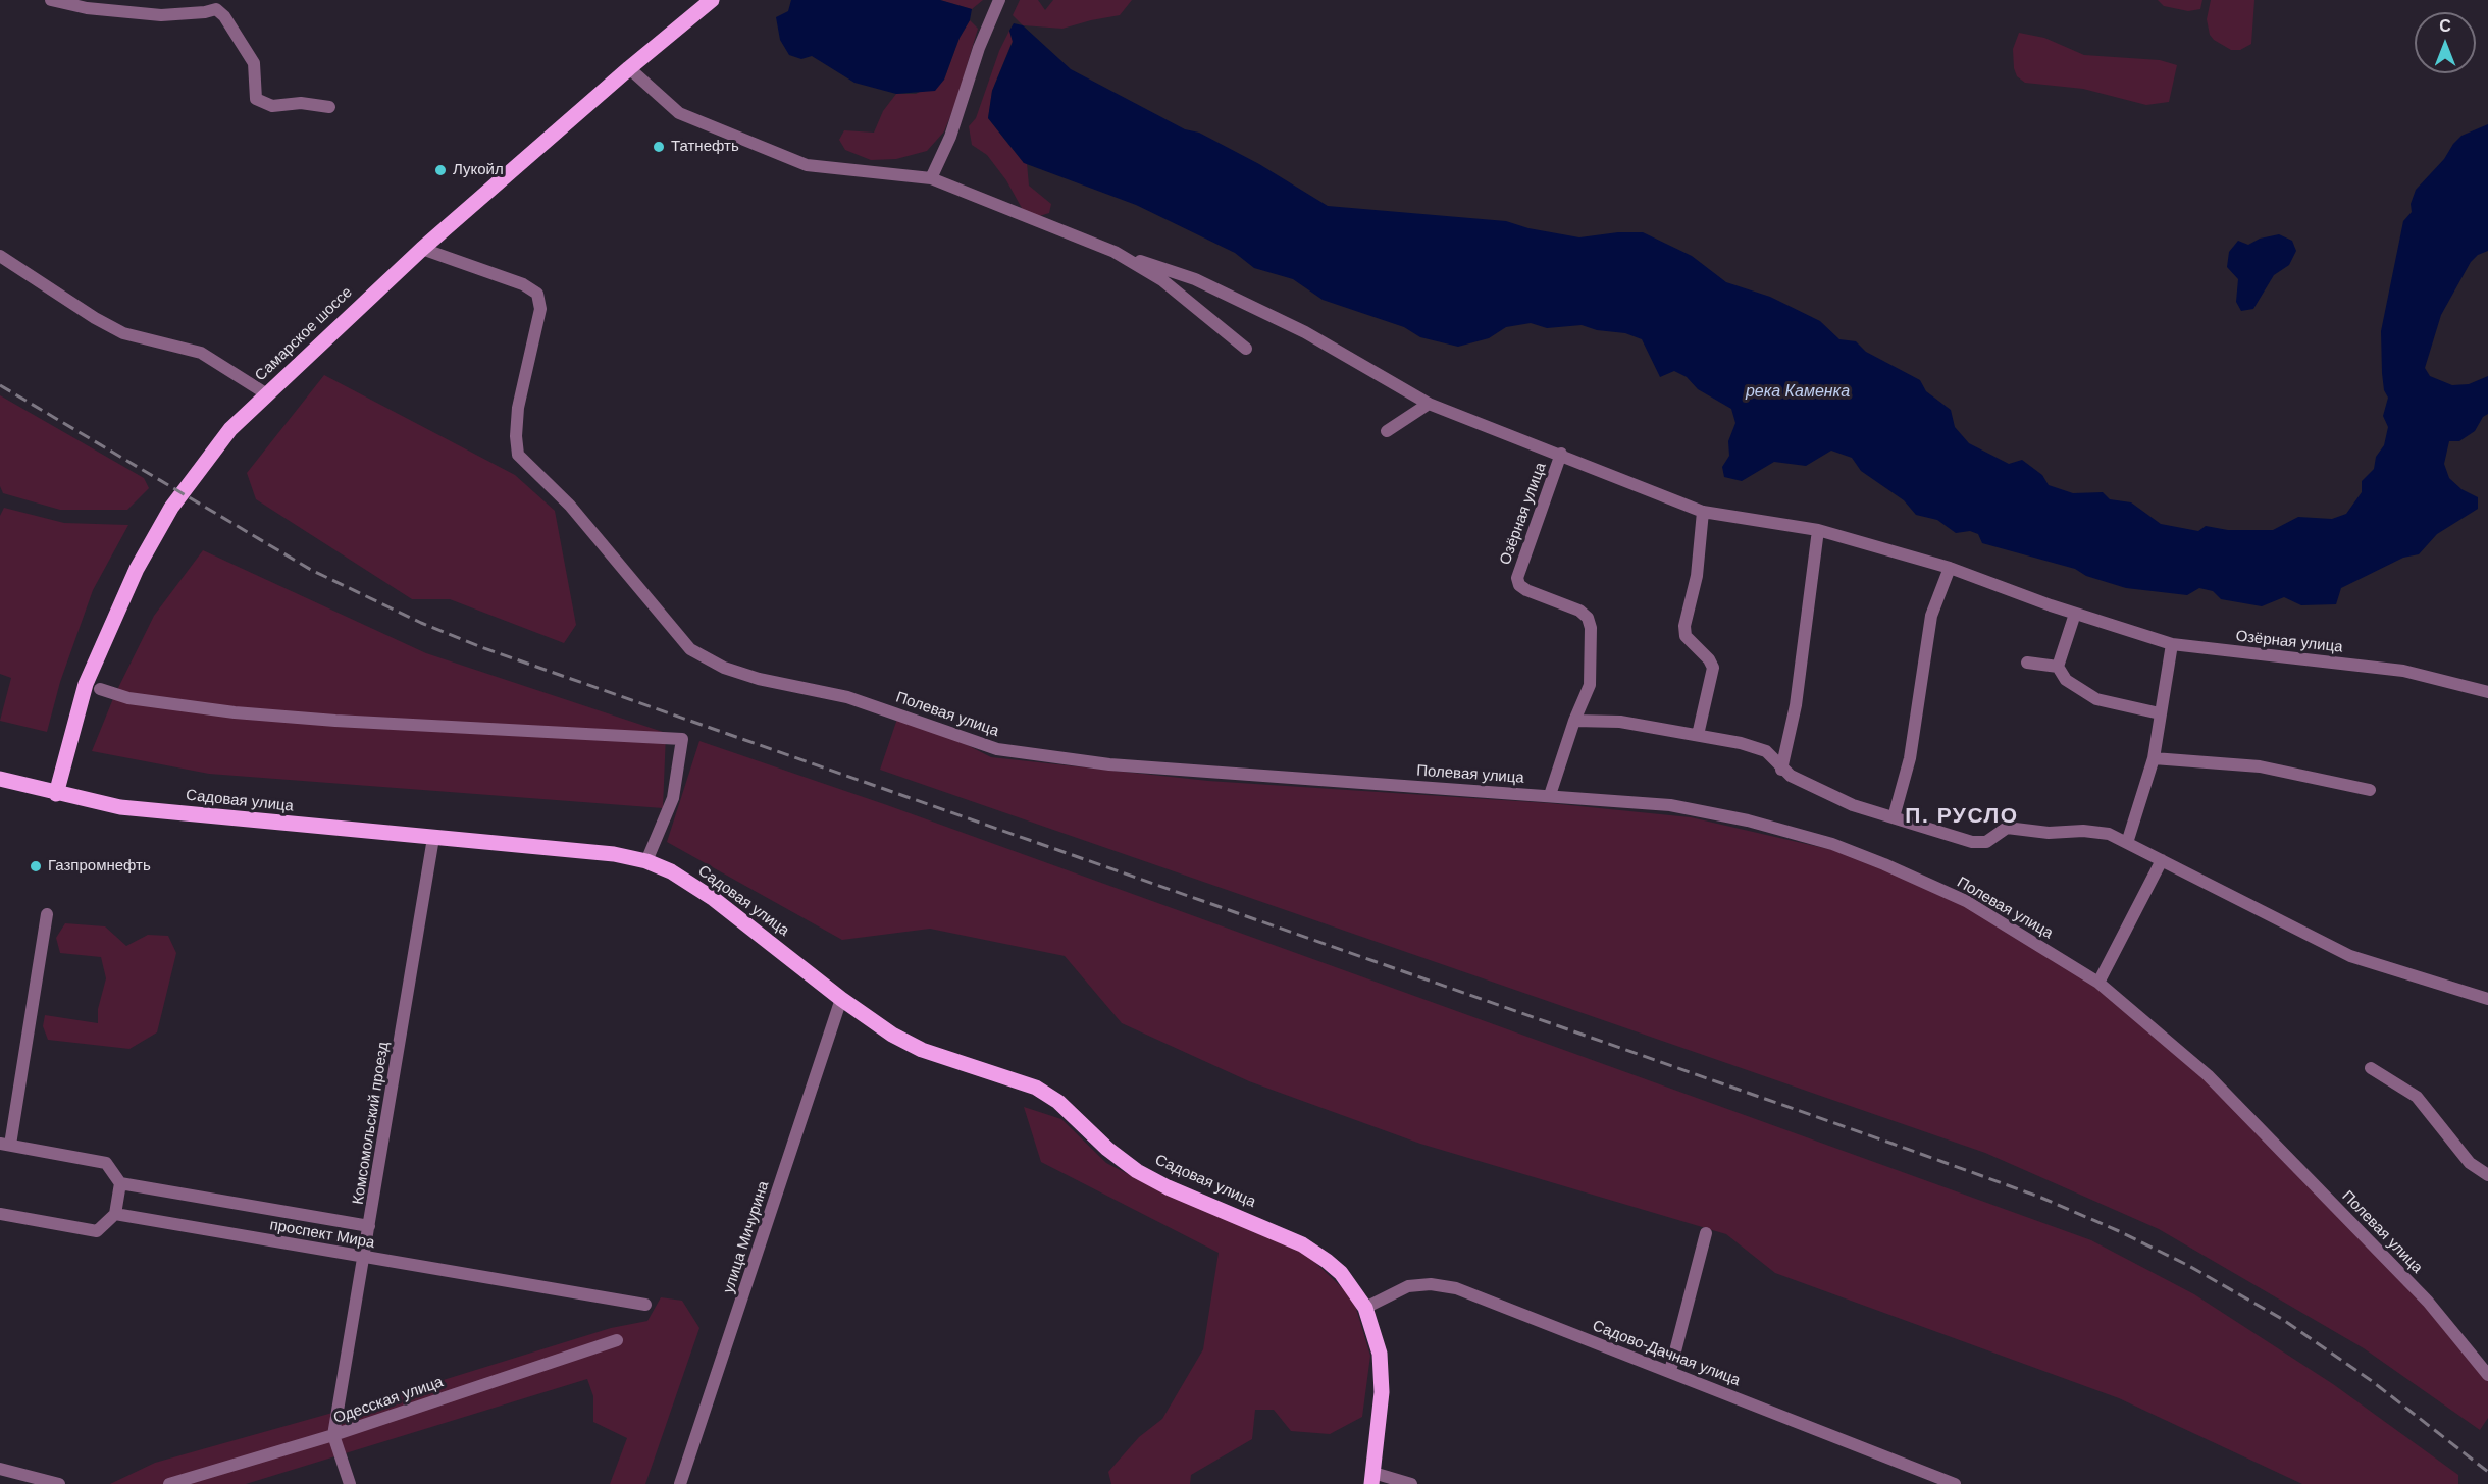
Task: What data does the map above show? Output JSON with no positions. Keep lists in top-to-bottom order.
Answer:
{
  "streets": {
    "main road": ["Самарское шоссе", "Садовая улица"],
    "street": [
      "Озёрная улица",
      "Полевая улица",
      "Комсомольский проезд",
      "проспект Мира",
      "улица Мичурина",
      "Садово-Дачная улица",
      "Одесская улица"
    ]
  },
  "crossings": [
    ["Самарское шоссе", "Полевая улица"],
    ["Самарское шоссе", "Садовая улица"],
    ["Садовая улица", "Комсомольский проезд"],
    ["Садовая улица", "улица Мичурина"],
    ["Садовая улица", "Садово-Дачная улица"],
    ["Комсомольский проезд", "проспект Мира"],
    ["Комсомольский проезд", "Одесская улица"]
  ],
  "districts": ["П. РУСЛО"],
  "water": ["река Каменка"],
  "places": ["Татнефть", "Лукойл", "Газпромнефть"],
  "north": "top"
}
